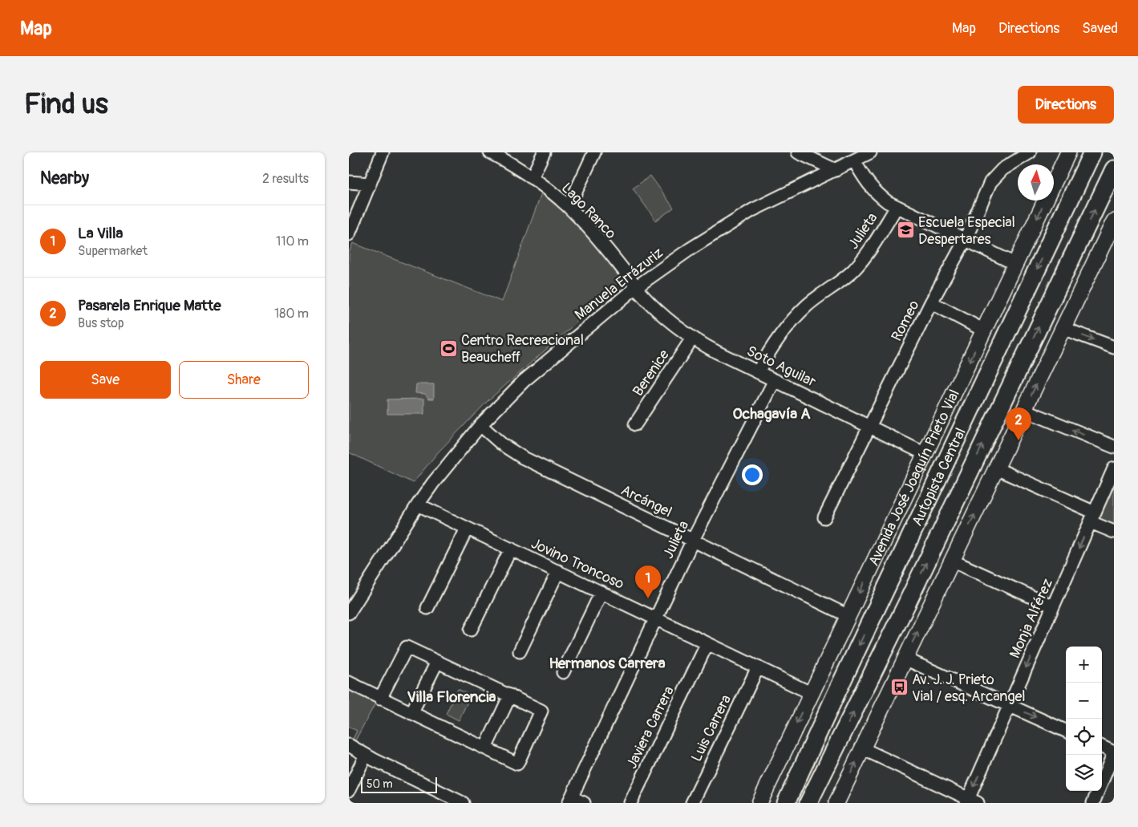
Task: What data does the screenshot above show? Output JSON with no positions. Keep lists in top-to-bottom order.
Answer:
{
  "streets": {
    "highway": ["Autopista Central"],
    "main road": ["Avenida José Joaquín Prieto Vial"],
    "street": [
      "Lago Ranco",
      "Julieta",
      "Manuela Errázuriz",
      "Romeo",
      "Soto Aguilar",
      "Berenice",
      "Arcángel",
      "Jovino Troncoso",
      "Monja Alférez",
      "Javiera Carrera",
      "Luis Carrera"
    ]
  },
  "crossings": [
    ["Lago Ranco", "Manuela Errázuriz"],
    ["Lago Ranco", "Soto Aguilar"],
    ["Julieta", "Soto Aguilar"],
    ["Julieta", "Arcángel"],
    ["Julieta", "Jovino Troncoso"],
    ["Manuela Errázuriz", "Soto Aguilar"],
    ["Manuela Errázuriz", "Arcángel"],
    ["Manuela Errázuriz", "Jovino Troncoso"],
    ["Romeo", "Soto Aguilar"],
    ["Soto Aguilar", "Berenice"],
    ["Soto Aguilar", "Avenida José Joaquín Prieto Vial"],
    ["Avenida José Joaquín Prieto Vial", "Arcángel"],
    ["Avenida José Joaquín Prieto Vial", "Jovino Troncoso"],
    ["Jovino Troncoso", "Javiera Carrera"],
    ["Jovino Troncoso", "Luis Carrera"]
  ],
  "one_way": ["Monja Alférez"],
  "districts": ["Ochagavía A", "Hermanos Carrera", "Villa Florencia"],
  "places": {
    "school or university": ["Escuela Especial Despertares"],
    "sports": ["Centro Recreacional Beaucheff"],
    "bus stop": ["Av. J. J. Prieto Vial / esq. Arcangel"]
  },
  "scale_bar": "50 m",
  "north": "top",
  "page": {
    "header": "Map",
    "nav": ["Map", "Directions", "Saved"],
    "buttons": [
      "Directions",
      ["Save", "Share"]
    ],
    "title": "Find us",
    "heading": ["Nearby", "2 results"],
    "list": [
      {
        "mark": "1",
        "name": "La Villa",
        "note": "Supermarket",
        "value": "110 m"
      },
      {
        "mark": "2",
        "name": "Pasarela Enrique Matte",
        "note": "Bus stop",
        "value": "180 m"
      }
    ],
    "pins": ["2", "1"],
    "map_buttons": ["+", "−"],
    "scale": "50 m"
  }
}
